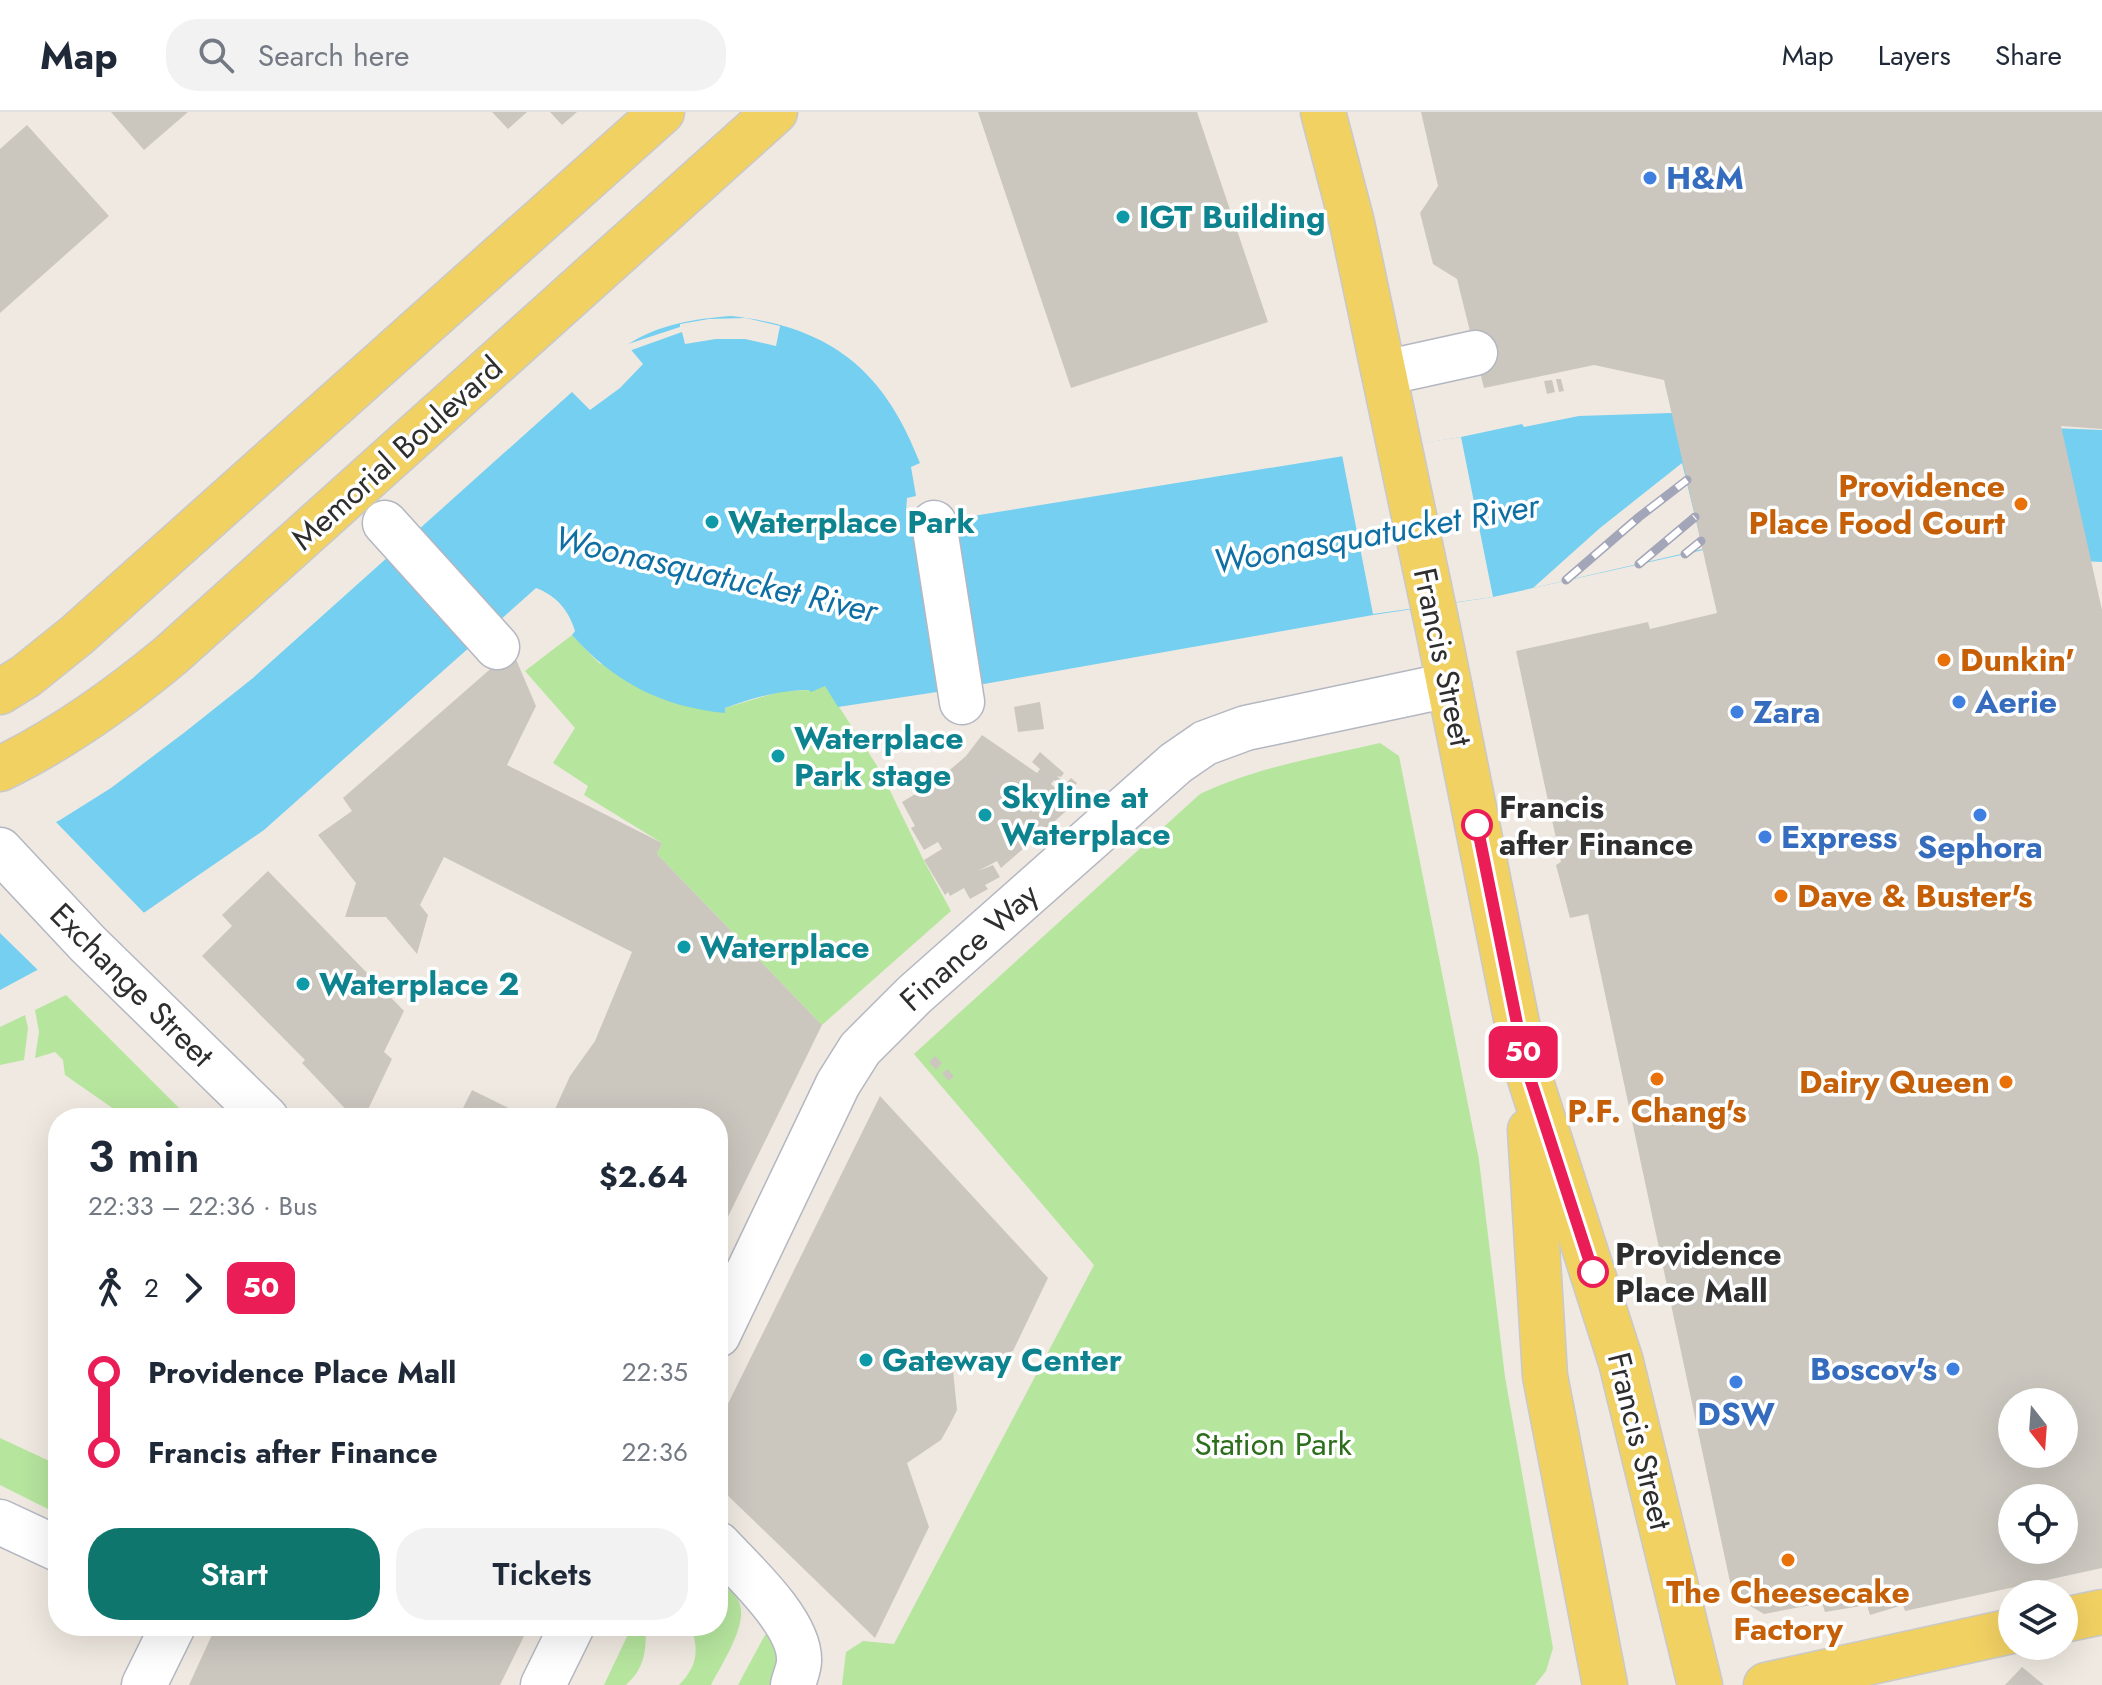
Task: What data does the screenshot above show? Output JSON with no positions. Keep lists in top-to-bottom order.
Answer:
{
  "streets": {
    "main road": ["Memorial Boulevard", "Francis Street"],
    "street": ["Finance Way", "Exchange Street"]
  },
  "crossings": [
    ["Francis Street", "Finance Way"]
  ],
  "water": ["Woonasquatucket River"],
  "parks": ["Station Park"],
  "places": [
    "H&M",
    "IGT Building",
    "Providence Place Food Court",
    "Waterplace Park",
    "Dunkin'",
    "Aerie",
    "Zara",
    "Waterplace Park stage",
    "Skyline at Waterplace",
    "Sephora",
    "Francis after Finance",
    "Express",
    "Dave & Buster's",
    "Waterplace",
    "Waterplace 2",
    "P.F. Chang's",
    "Dairy Queen",
    "Providence Place Mall",
    "Gateway Center",
    "Boscov's",
    "DSW",
    "The Cheesecake Factory"
  ],
  "lines": ["bus line 50"],
  "north": "bottom",
  "page": {
    "header": "Map",
    "search": "Search here",
    "nav": ["Map", "Layers", "Share"],
    "on_map": "50",
    "heading": ["3 min", "22:33 – 22:36 · Bus", "$2.64"],
    "legs": ["2", "50"],
    "list": [
      {
        "name": "Providence Place Mall",
        "value": "22:35"
      },
      {
        "name": "Francis after Finance",
        "value": "22:36"
      }
    ],
    "buttons": ["Start", "Tickets"]
  }
}
